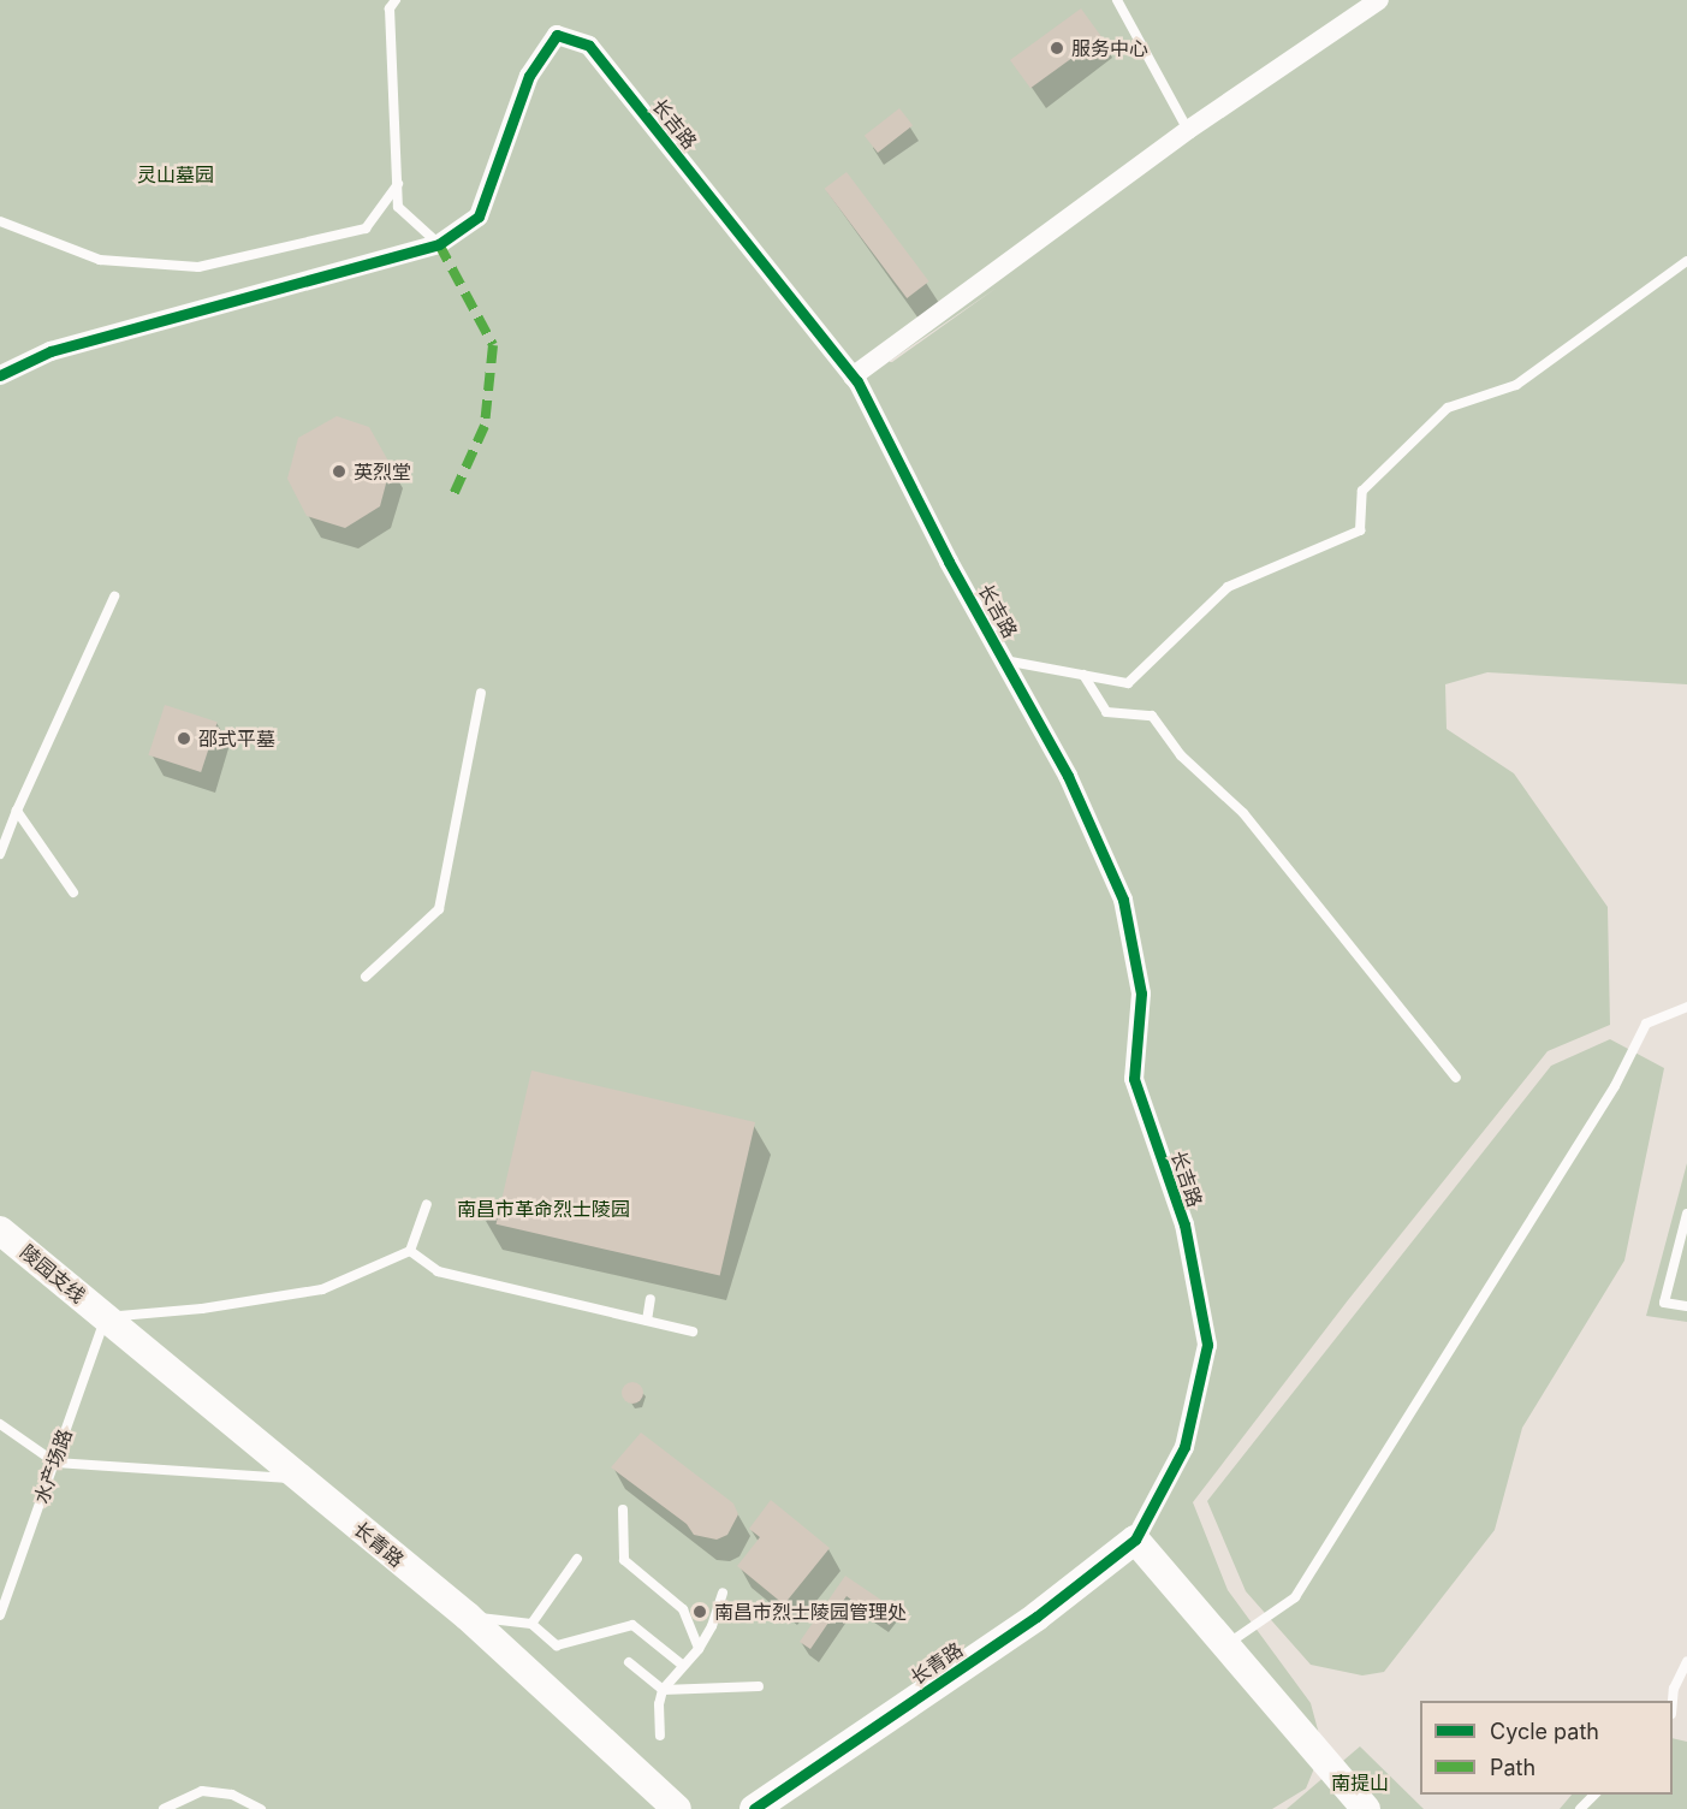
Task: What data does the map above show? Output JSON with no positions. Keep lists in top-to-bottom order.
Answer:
{
  "streets": {
    "street": ["长吉路", "陵园支线", "长青路"],
    "lane": ["水产场路"]
  },
  "crossings": [
    ["长吉路", "长青路"],
    ["陵园支线", "水产场路"],
    ["陵园支线", "长青路"],
    ["水产场路", "长青路"]
  ],
  "parks": ["灵山墓园", "南昌市革命烈士陵园", "南提山"],
  "places": [
    "服务中心",
    "英烈堂",
    "邵式平墓",
    "南昌市烈士陵园管理处"
  ],
  "legend": ["Cycle path", "Path"]
}
